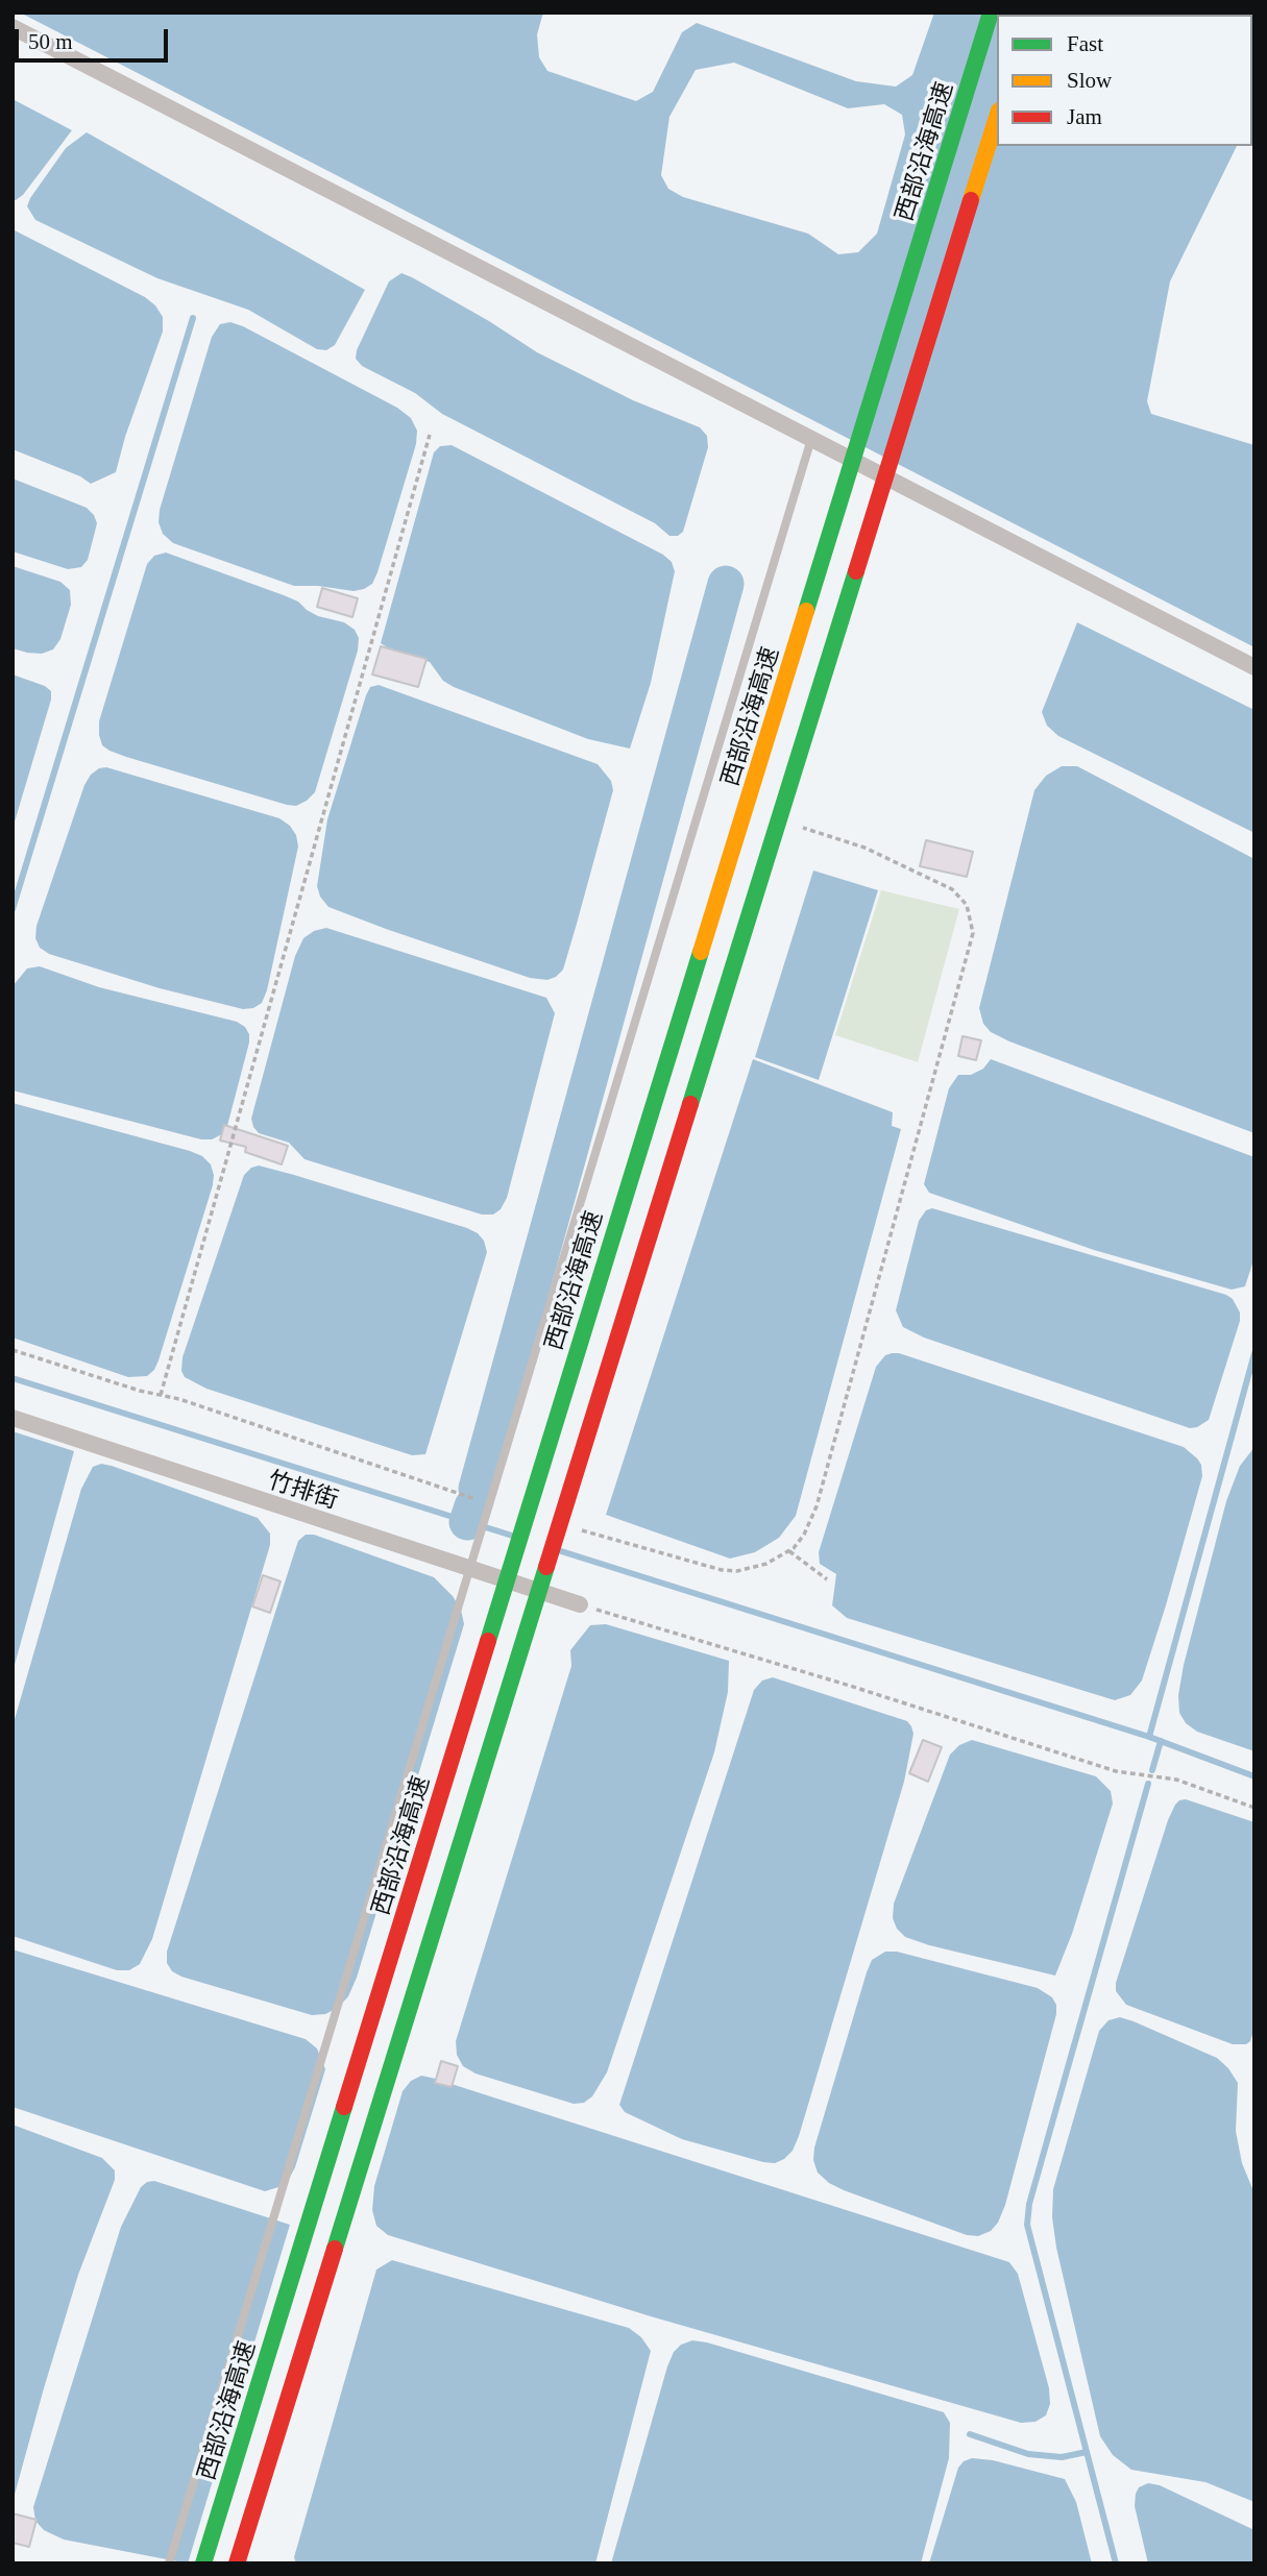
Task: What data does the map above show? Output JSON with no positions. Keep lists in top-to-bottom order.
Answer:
{
  "streets": {
    "highway": ["西部沿海高速"],
    "street": ["竹排街"]
  },
  "legend": ["Fast", "Slow", "Jam"],
  "scale_bar": "50 m"
}
